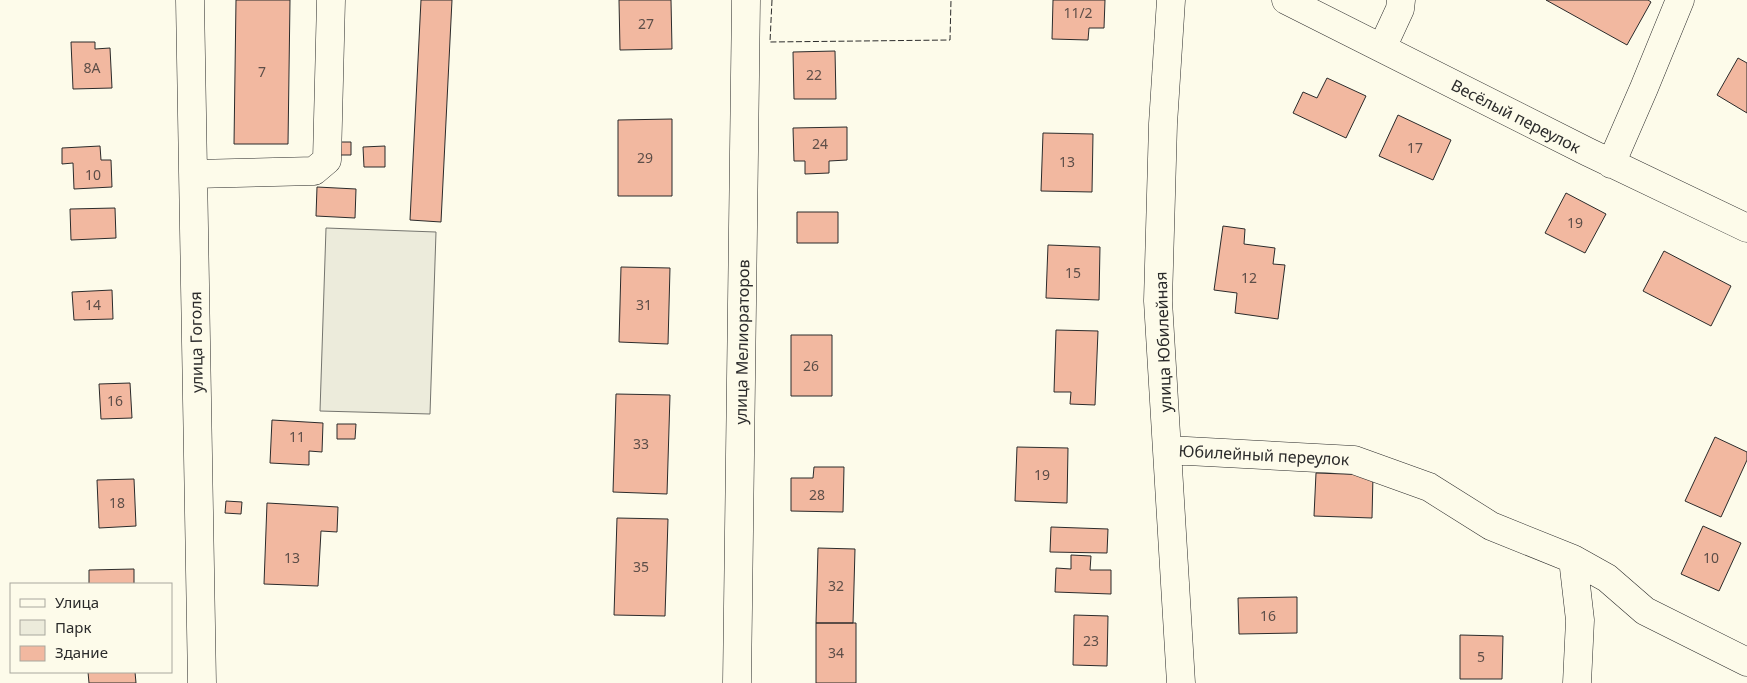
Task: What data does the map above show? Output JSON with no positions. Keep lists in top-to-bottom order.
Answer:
{
  "streets": {
    "street": [
      "Весёлый переулок",
      "улица Гоголя",
      "улица Мелиораторов",
      "улица Юбилейная",
      "Юбилейный переулок"
    ]
  },
  "crossings": [
    ["улица Юбилейная", "Юбилейный переулок"]
  ],
  "house_numbers": [
    "11/2",
    "27",
    "8А",
    "7",
    "22",
    "24",
    "17",
    "29",
    "13",
    "10",
    "19",
    "15",
    "12",
    "14",
    "31",
    "26",
    "16",
    "11",
    "33",
    "19",
    "28",
    "18",
    "13",
    "10",
    "35",
    "32",
    "16",
    "23",
    "34",
    "5"
  ],
  "legend": ["Улица", "Парк", "Здание"]
}
